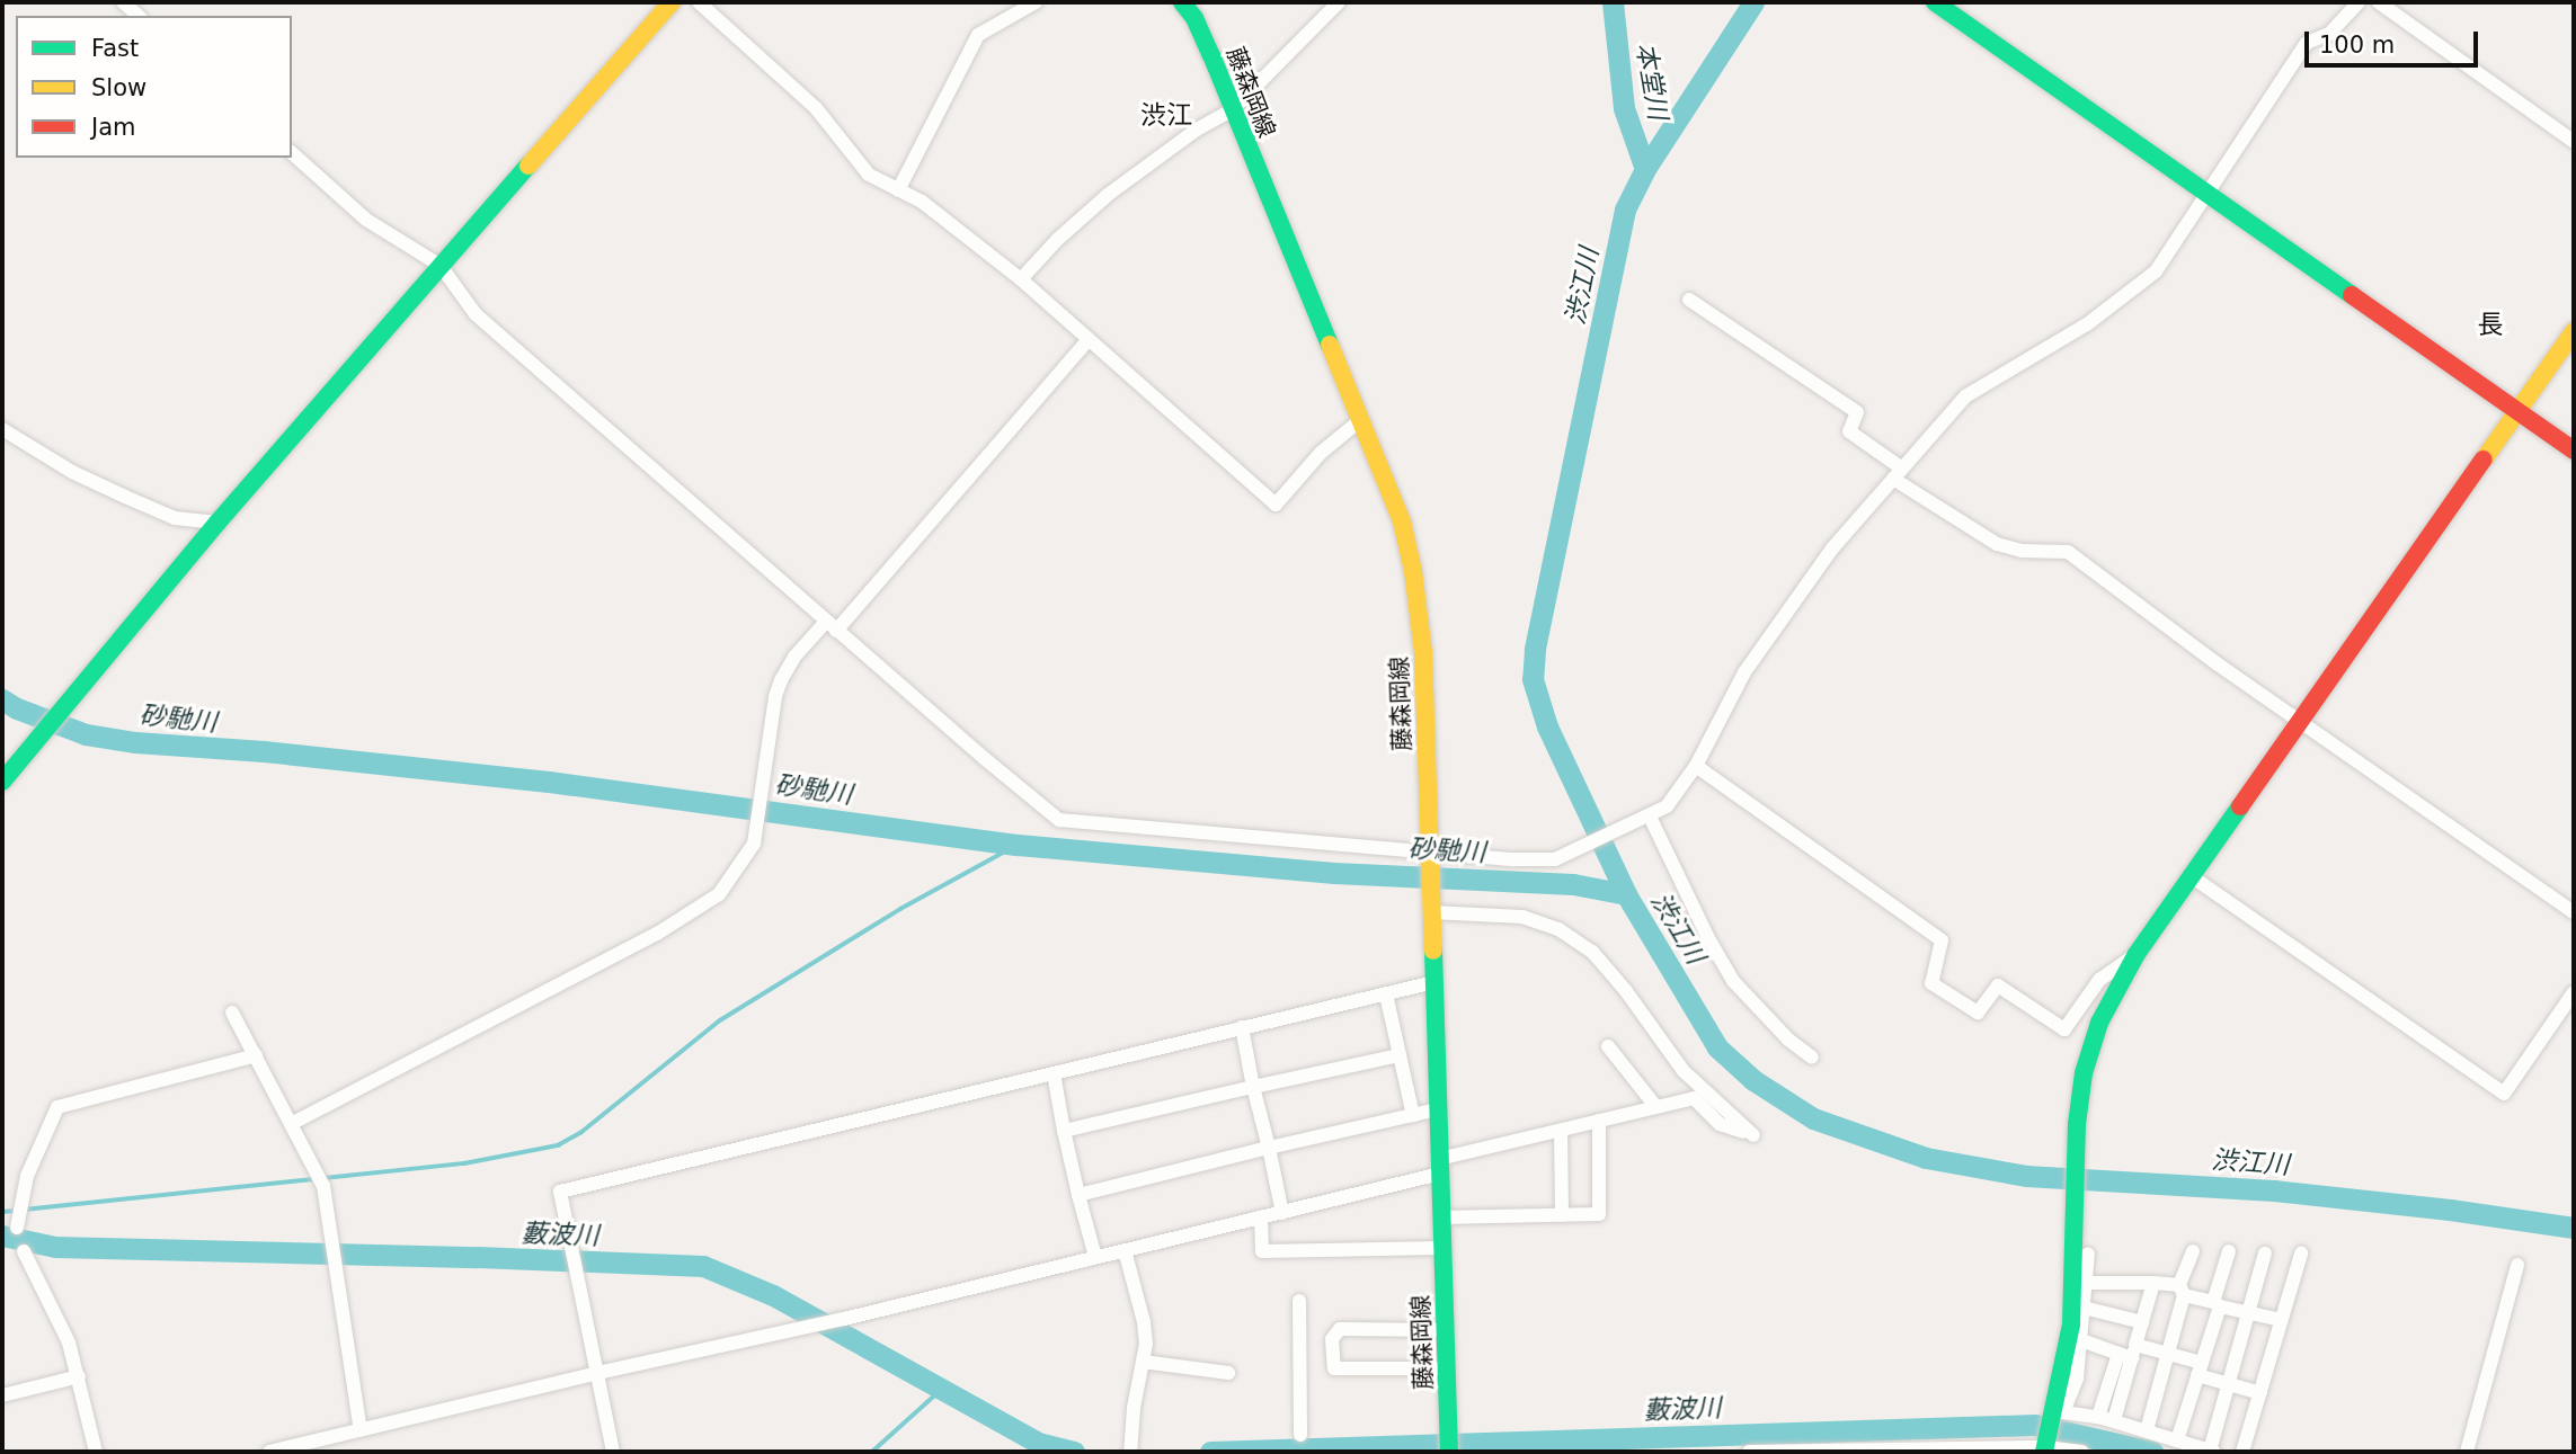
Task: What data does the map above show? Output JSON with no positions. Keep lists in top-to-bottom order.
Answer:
{
  "streets": {
    "street": ["藤森岡線"]
  },
  "districts": ["渋江", "長"],
  "water": [
    "本堂川",
    "渋江川",
    "砂馳川",
    "藪波川"
  ],
  "legend": ["Fast", "Slow", "Jam"],
  "scale_bar": "100 m"
}
